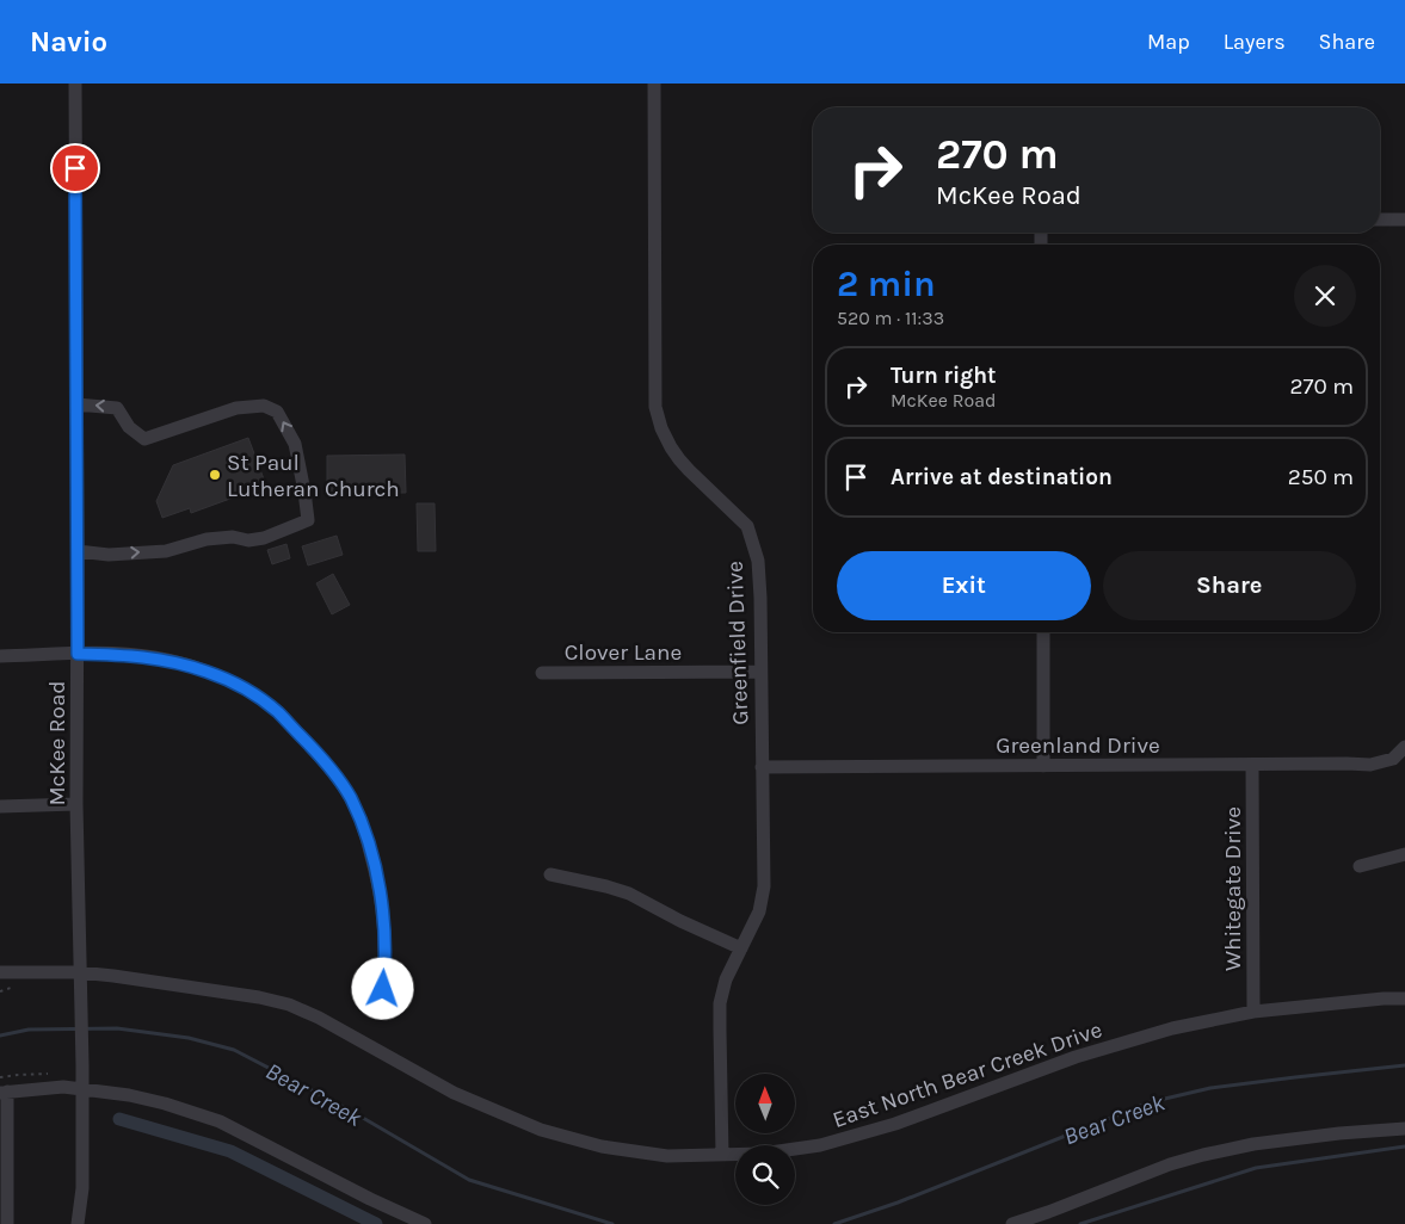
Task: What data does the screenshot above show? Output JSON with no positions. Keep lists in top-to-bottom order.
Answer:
{
  "streets": {
    "street": [
      "Greenfield Drive",
      "Clover Lane",
      "McKee Road",
      "Greenland Drive",
      "Whitegate Drive",
      "East North Bear Creek Drive"
    ]
  },
  "crossings": [
    ["Greenfield Drive", "Clover Lane"],
    ["Greenfield Drive", "Greenland Drive"],
    ["Greenfield Drive", "East North Bear Creek Drive"],
    ["McKee Road", "East North Bear Creek Drive"],
    ["Greenland Drive", "Whitegate Drive"],
    ["Whitegate Drive", "East North Bear Creek Drive"]
  ],
  "water": ["Bear Creek"],
  "places": ["St Paul Lutheran Church"],
  "north": "top",
  "page": {
    "header": "Navio",
    "nav": ["Map", "Layers", "Share"],
    "turn": ["270 m", "McKee Road"],
    "heading": ["2 min", "520 m · 11:33"],
    "list": [
      {
        "name": "Turn right",
        "note": "McKee Road",
        "value": "270 m"
      },
      {
        "name": "Arrive at destination",
        "value": "250 m"
      }
    ],
    "buttons": ["Exit", "Share"]
  }
}
